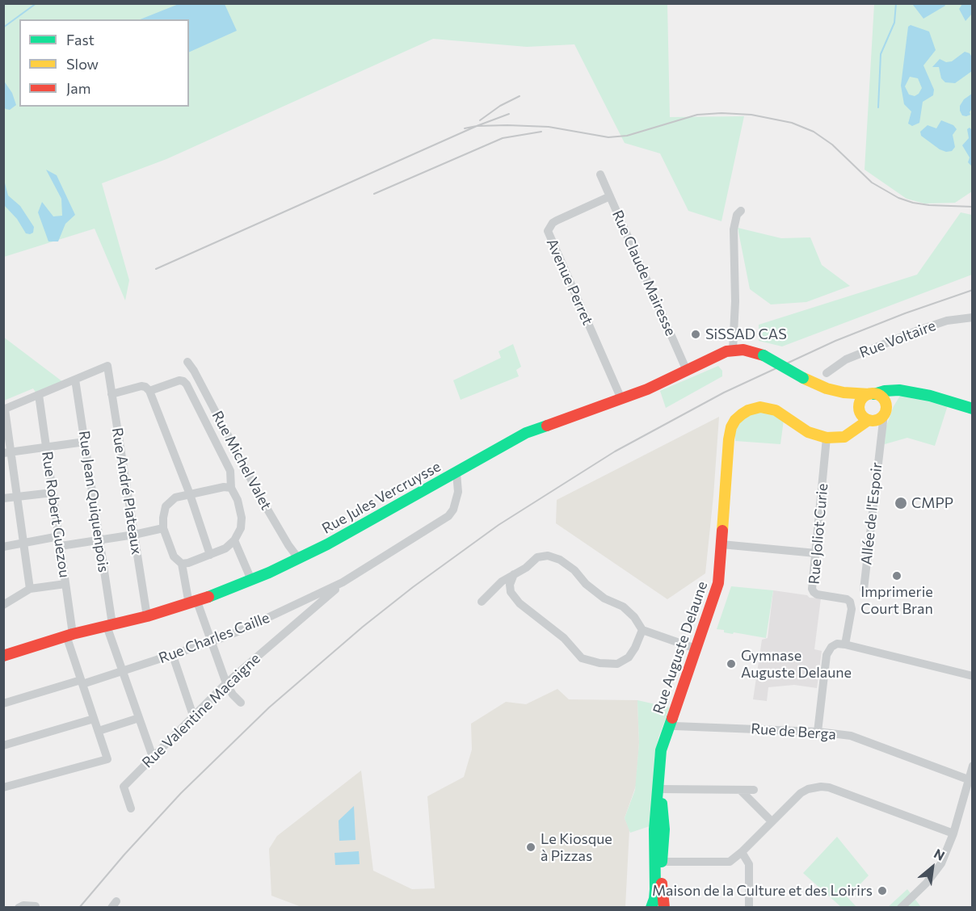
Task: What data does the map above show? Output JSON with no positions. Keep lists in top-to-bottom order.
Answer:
{
  "streets": {
    "main road": ["Rue Jules Vercruysse", "Rue Auguste Delaune"],
    "street": [
      "Rue Claude Mairesse",
      "Avenue Perret",
      "Rue Voltaire",
      "Rue Michel Valet",
      "Rue André Plateaux",
      "Rue Jean Quiquenpois",
      "Allée de l'Espoir",
      "Rue Robert Guezou",
      "Rue Joliot Curie",
      "Rue Charles Caille",
      "Rue Valentine Macaigne",
      "Rue de Berga"
    ]
  },
  "crossings": [
    ["Rue Claude Mairesse", "Avenue Perret"],
    ["Rue Claude Mairesse", "Rue Jules Vercruysse"],
    ["Avenue Perret", "Rue Jules Vercruysse"],
    ["Rue Michel Valet", "Rue Jules Vercruysse"],
    ["Rue André Plateaux", "Rue Jules Vercruysse"],
    ["Rue André Plateaux", "Rue Jean Quiquenpois"],
    ["Rue Jules Vercruysse", "Rue Jean Quiquenpois"],
    ["Rue Jules Vercruysse", "Allée de l'Espoir"],
    ["Rue Jules Vercruysse", "Rue Robert Guezou"],
    ["Rue Jean Quiquenpois", "Rue Charles Caille"],
    ["Rue Jean Quiquenpois", "Rue Valentine Macaigne"],
    ["Rue Robert Guezou", "Rue Charles Caille"],
    ["Rue Joliot Curie", "Rue Auguste Delaune"],
    ["Rue Charles Caille", "Rue Valentine Macaigne"],
    ["Rue Auguste Delaune", "Rue de Berga"]
  ],
  "places": [
    "SiSSAD CAS",
    "CMPP",
    "Imprimerie Court Bran",
    "Gymnase Auguste Delaune",
    "Le Kiosque à Pizzas",
    "Maison de la Culture et des Loirirs"
  ],
  "legend": ["Fast", "Slow", "Jam"],
  "north": "top right"
}
